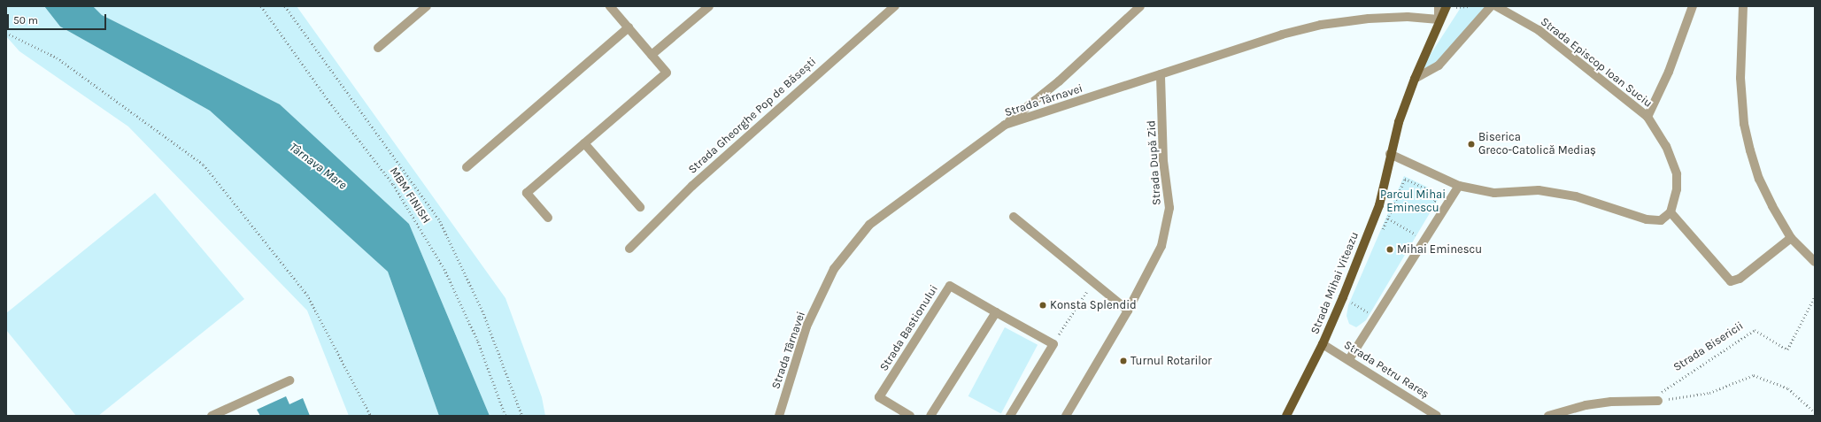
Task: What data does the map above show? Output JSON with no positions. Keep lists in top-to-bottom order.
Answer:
{
  "streets": {
    "main road": ["Strada Mihai Viteazu"],
    "street": [
      "Strada Episcop Ioan Suciu",
      "Strada Târnavei",
      "Strada Gheorghe Pop de Băsești",
      "Strada După Zid",
      "Strada Bastionului",
      "Strada Petru Rareș"
    ],
    "path": ["MBM FINISH", "Strada Bisericii"]
  },
  "crossings": [
    ["Strada Târnavei", "Strada După Zid"],
    ["Strada Târnavei", "Strada Mihai Viteazu"],
    ["Strada Mihai Viteazu", "Strada Petru Rareș"]
  ],
  "water": ["Târnava Mare"],
  "parks": ["Parcul Mihai Eminescu"],
  "places": [
    "Biserica Greco-Catolică Mediaș",
    "Mihai Eminescu",
    "Konsta Splendid",
    "Turnul Rotarilor"
  ],
  "scale_bar": "50 m"
}
